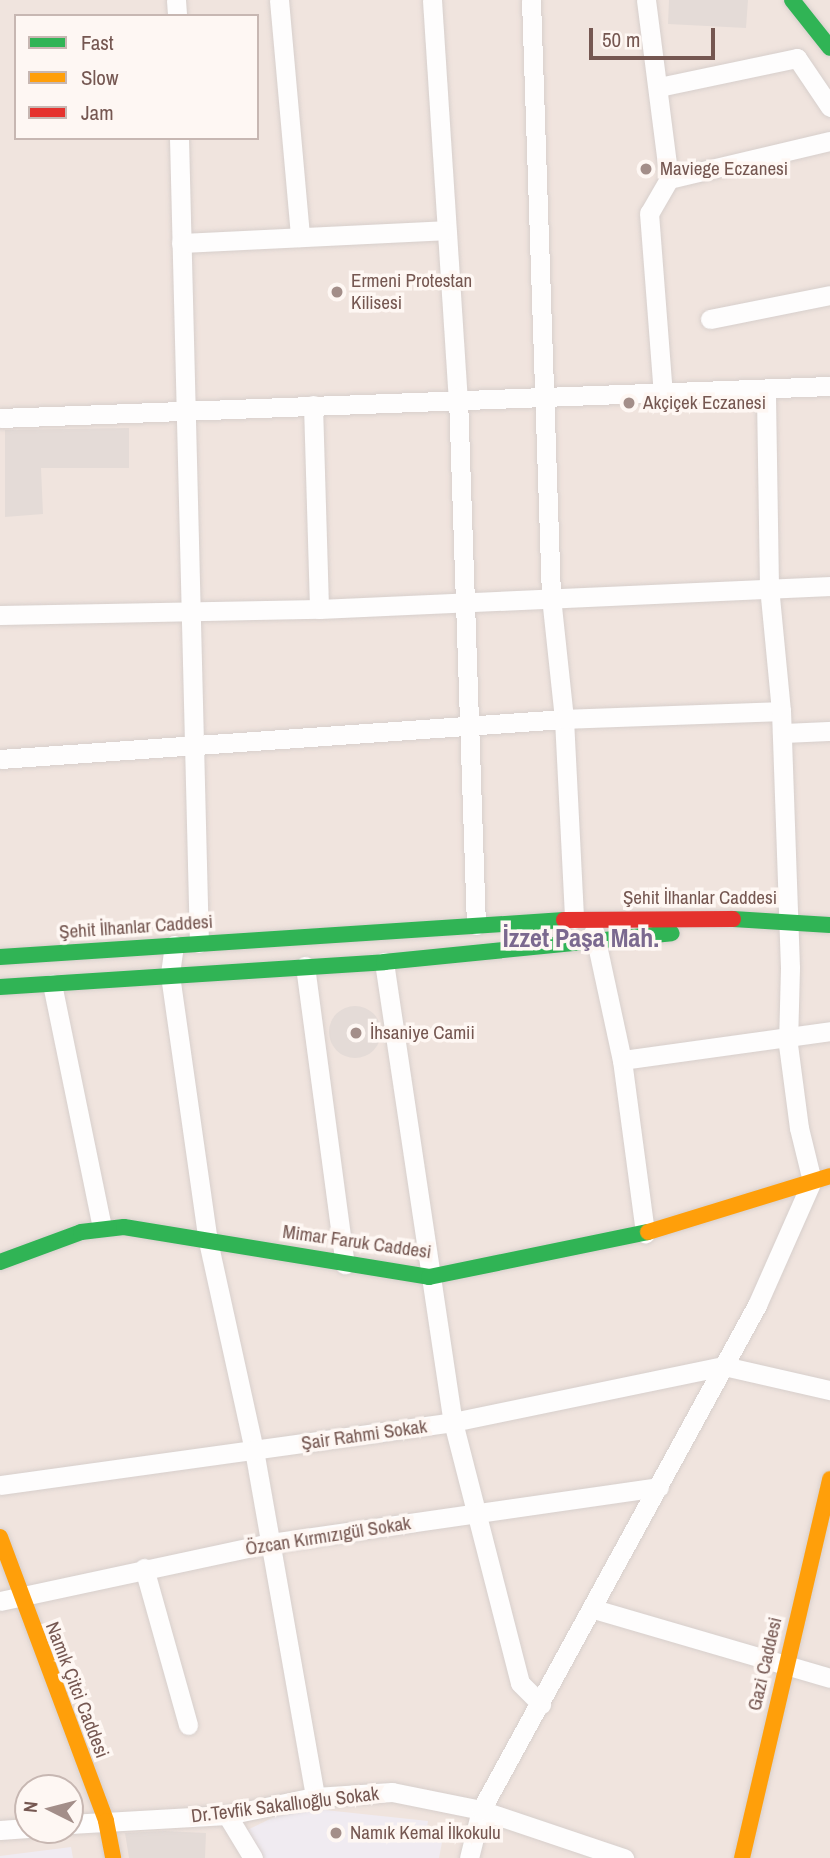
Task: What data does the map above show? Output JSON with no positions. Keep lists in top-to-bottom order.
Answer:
{
  "streets": {
    "street": [
      "Şehit İlhanlar Caddesi",
      "Mimar Faruk Caddesi",
      "Şair Rahmi Sokak",
      "Özcan Kırmızıgül Sokak",
      "Gazi Caddesi",
      "Namık Çitci Caddesi",
      "Dr.Tevfik Sakallıoğlu Sokak"
    ]
  },
  "crossings": [
    ["Özcan Kırmızıgül Sokak", "Namık Çitci Caddesi"],
    ["Namık Çitci Caddesi", "Dr.Tevfik Sakallıoğlu Sokak"]
  ],
  "districts": ["İzzet Paşa Mah."],
  "places": [
    "Maviege Eczanesi",
    "Ermeni Protestan Kilisesi",
    "Akçiçek Eczanesi",
    "İhsaniye Camii",
    "Namık Kemal İlkokulu"
  ],
  "legend": ["Fast", "Slow", "Jam"],
  "scale_bar": "50 m",
  "north": "left"
}
